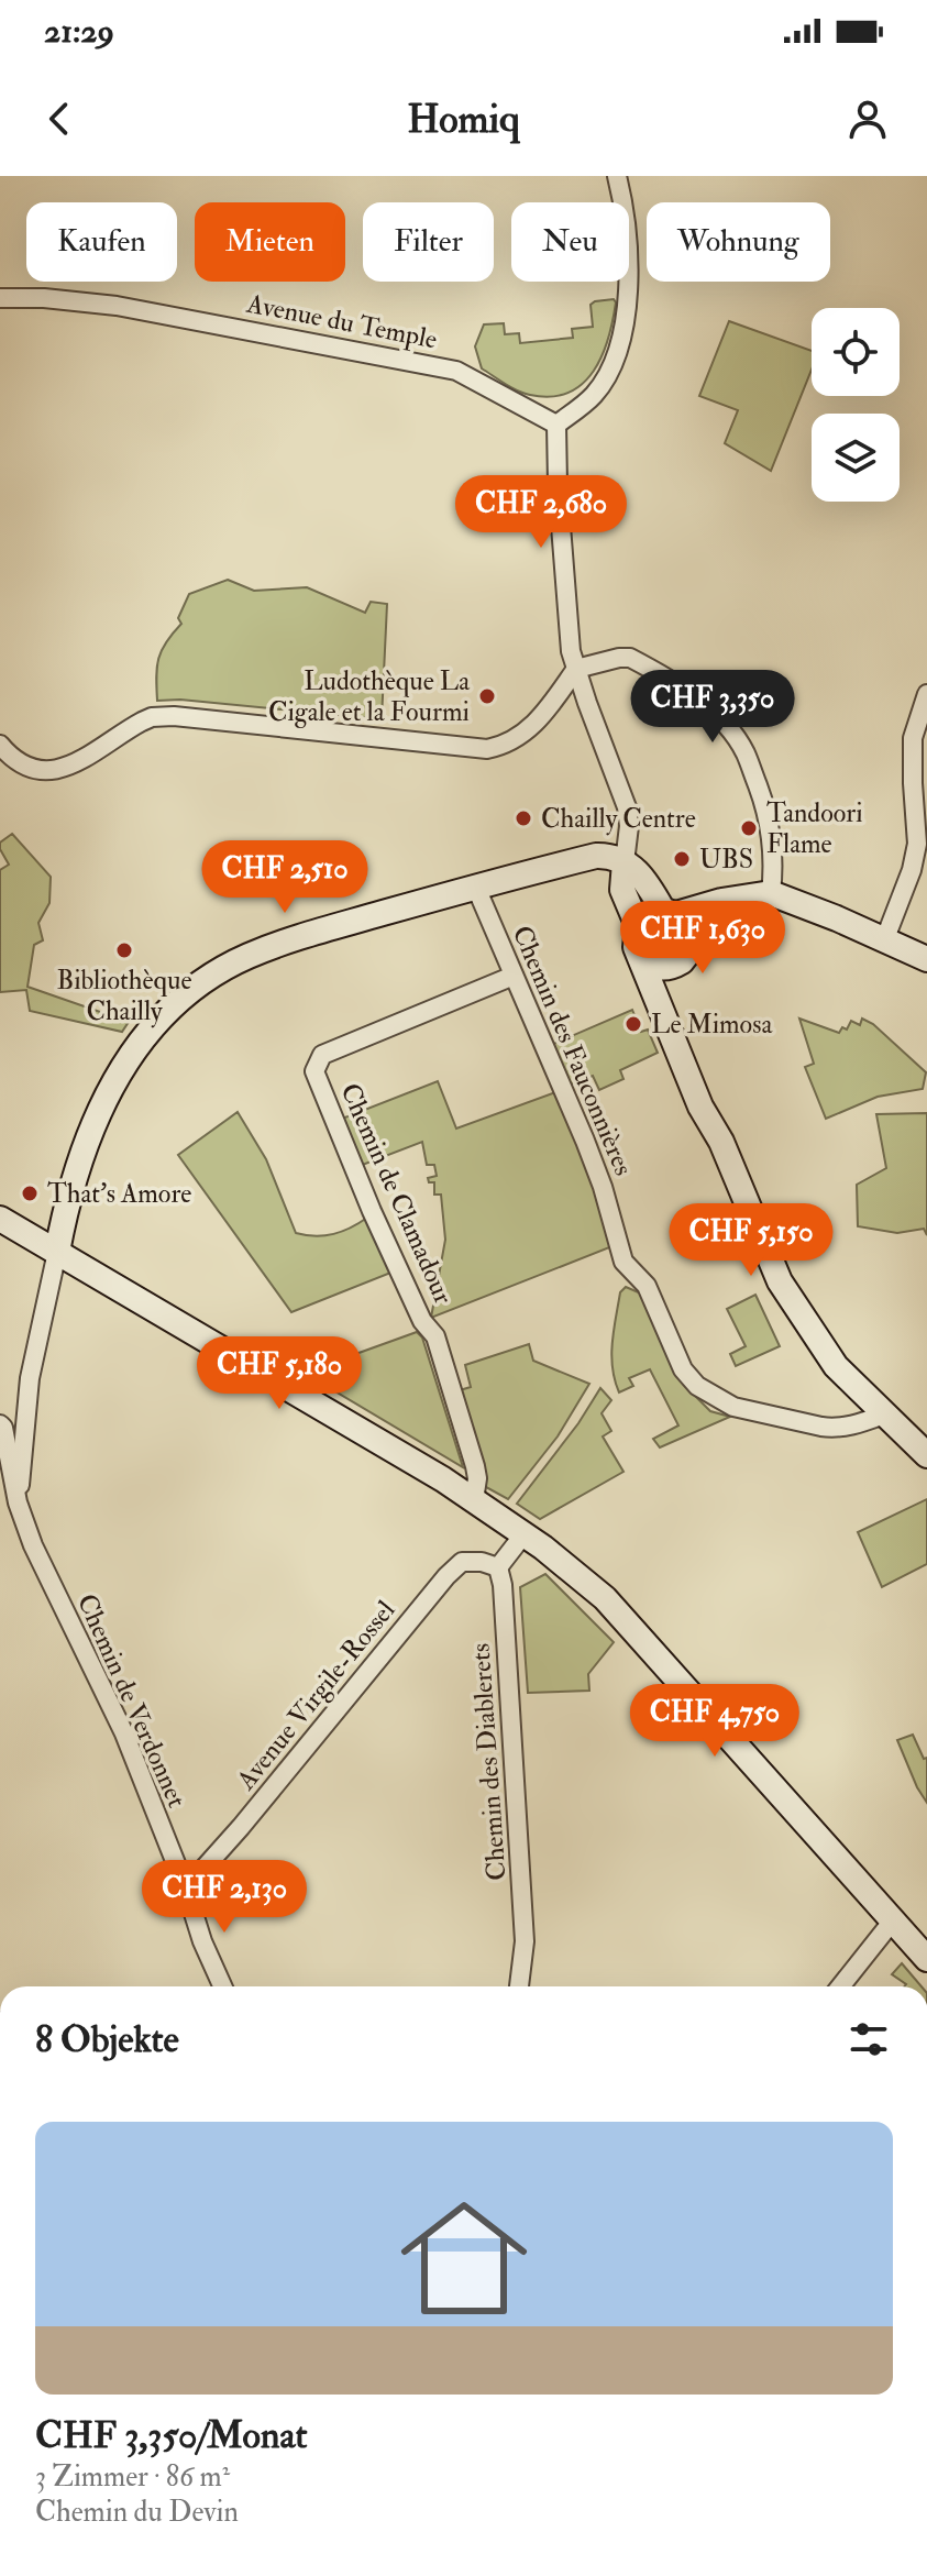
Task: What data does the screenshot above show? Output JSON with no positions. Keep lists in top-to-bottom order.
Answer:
{
  "streets": {
    "street": [
      "Avenue du Temple",
      "Chemin des Fauconnières",
      "Chemin de Clamadour",
      "Avenue Virgile-Rossel",
      "Chemin de Verdonnet",
      "Chemin des Diablerets"
    ]
  },
  "crossings": [
    ["Chemin des Fauconnières", "Chemin de Clamadour"],
    ["Avenue Virgile-Rossel", "Chemin de Verdonnet"],
    ["Avenue Virgile-Rossel", "Chemin des Diablerets"]
  ],
  "places": [
    "Ludothèque La Cigale et la Fourmi",
    "Chailly Centre",
    "Tandoori Flame",
    "UBS",
    "Bibliothèque Chailly",
    "Le Mimosa",
    "That's Amore"
  ],
  "page": {
    "status": "21:29",
    "header": "Homiq",
    "chip": [
      "Kaufen",
      "Mieten",
      "Filter",
      "Neu",
      "Wohnung"
    ],
    "price": [
      "CHF 2,680",
      "CHF 3,350",
      "CHF 2,510",
      "CHF 1,630",
      "CHF 5,150",
      "CHF 5,180",
      "CHF 4,750",
      "CHF 2,130"
    ],
    "heading": "8 Objekte",
    "list": [
      {
        "name": "CHF 3,350/Monat",
        "note": "3 Zimmer · 86 m² · Chemin du Devin"
      }
    ]
  }
}
